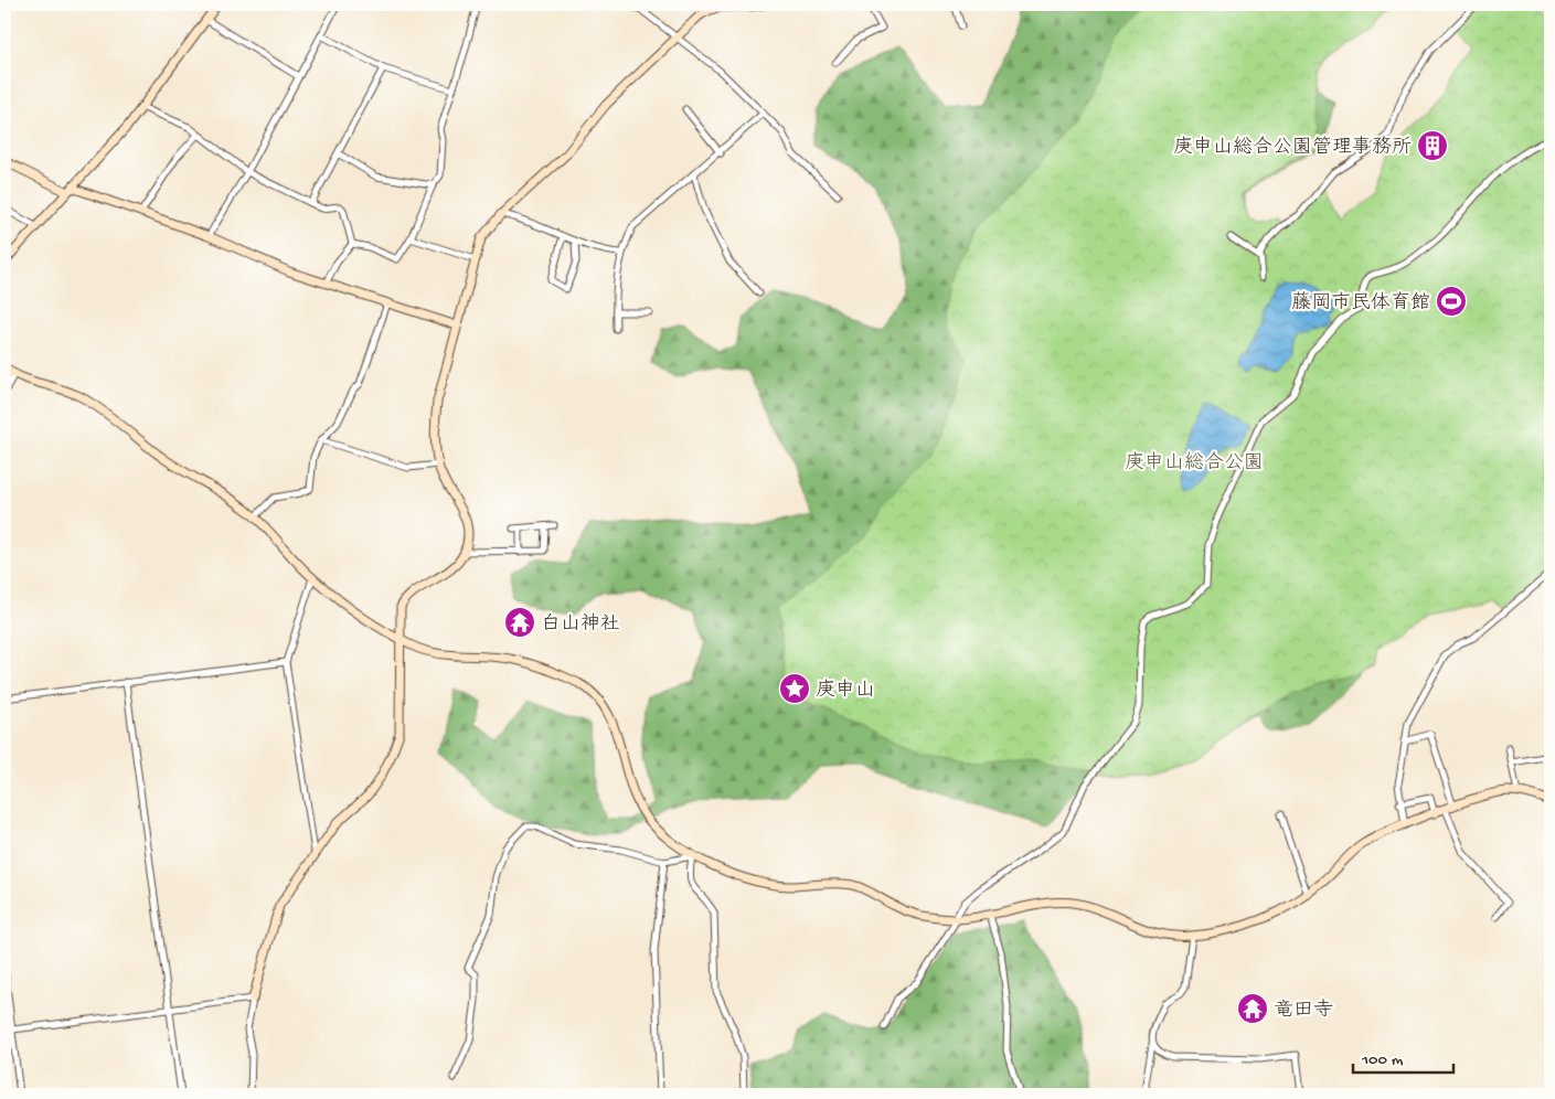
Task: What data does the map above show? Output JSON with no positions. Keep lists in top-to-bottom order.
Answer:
{
  "parks": ["庚申山総合公園"],
  "places": {
    "building": ["庚申山総合公園管理事務所"],
    "sports": ["藤岡市民体育館"],
    "temple": ["白山神社", "竜田寺"],
    "place": ["庚申山"]
  },
  "scale_bar": "100 m"
}
